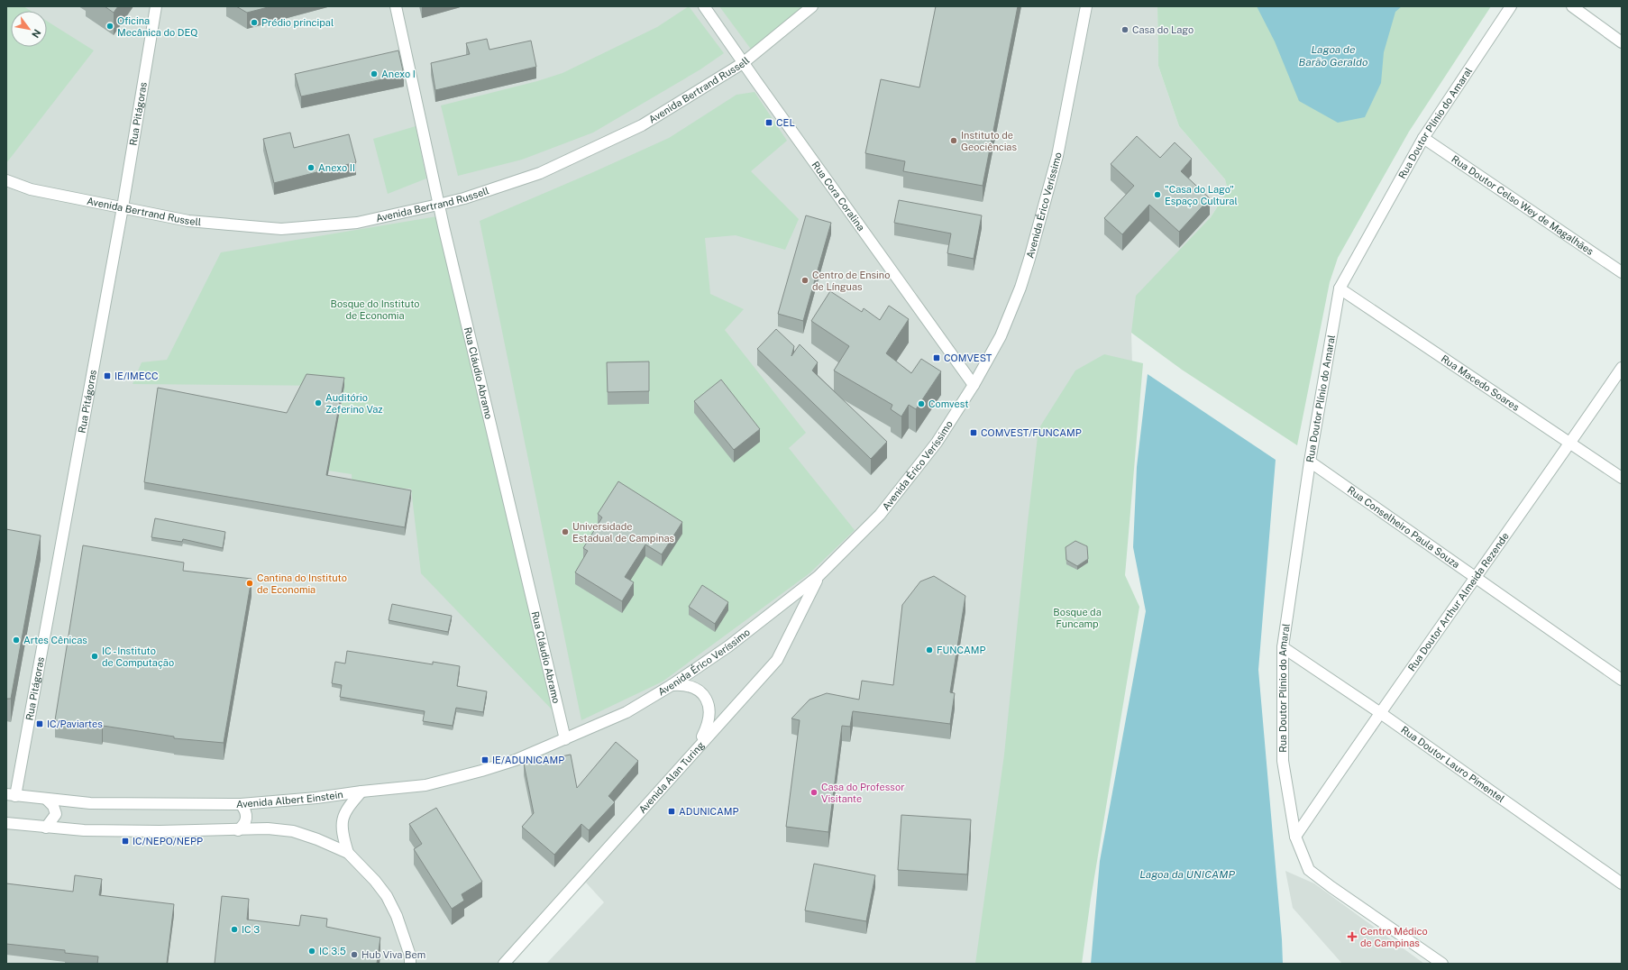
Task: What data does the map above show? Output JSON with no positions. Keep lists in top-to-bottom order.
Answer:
{
  "streets": {
    "street": [
      "Avenida Bertrand Russell",
      "Rua Pitágoras",
      "Rua Doutor Plínio do Amaral",
      "Rua Cora Coralina",
      "Avenida Érico Veríssimo",
      "Rua Doutor Celso Wey de Magalhães",
      "Rua Cláudio Abramo",
      "Rua Macedo Soares",
      "Rua Conselheiro Paula Souza",
      "Rua Doutor Arthur Almeida Rezende",
      "Rua Doutor Lauro Pimentel",
      "Avenida Alan Turing",
      "Avenida Albert Einstein"
    ]
  },
  "crossings": [
    ["Avenida Bertrand Russell", "Rua Pitágoras"],
    ["Avenida Bertrand Russell", "Rua Cora Coralina"],
    ["Avenida Bertrand Russell", "Rua Cláudio Abramo"],
    ["Rua Pitágoras", "Avenida Albert Einstein"],
    ["Rua Doutor Plínio do Amaral", "Rua Doutor Celso Wey de Magalhães"],
    ["Rua Doutor Plínio do Amaral", "Rua Macedo Soares"],
    ["Rua Doutor Plínio do Amaral", "Rua Conselheiro Paula Souza"],
    ["Rua Doutor Plínio do Amaral", "Rua Doutor Arthur Almeida Rezende"],
    ["Rua Doutor Plínio do Amaral", "Rua Doutor Lauro Pimentel"],
    ["Rua Cora Coralina", "Avenida Érico Veríssimo"],
    ["Avenida Érico Veríssimo", "Rua Cláudio Abramo"],
    ["Avenida Érico Veríssimo", "Avenida Alan Turing"],
    ["Avenida Érico Veríssimo", "Avenida Albert Einstein"],
    ["Rua Cláudio Abramo", "Avenida Albert Einstein"],
    ["Rua Macedo Soares", "Rua Doutor Arthur Almeida Rezende"],
    ["Rua Conselheiro Paula Souza", "Rua Doutor Arthur Almeida Rezende"],
    ["Rua Doutor Arthur Almeida Rezende", "Rua Doutor Lauro Pimentel"]
  ],
  "water": ["Lagoa de Barão Geraldo", "Lagoa da UNICAMP"],
  "parks": ["Bosque do Instituto de Economia", "Bosque da Funcamp"],
  "places": {
    "other": [
      "Prédio principal",
      "Oficina Mecânica do DEQ",
      "Casa do Lago",
      "Anexo I",
      "Instituto de Geociências",
      "Anexo II",
      "\"Casa do Lago\" Espaço Cultural",
      "Centro de Ensino de Línguas",
      "Auditório Zeferino Vaz",
      "Comvest",
      "Universidade Estadual de Campinas",
      "Cantina do Instituto de Economia",
      "Artes Cênicas",
      "FUNCAMP",
      "IC - Instituto de Computação",
      "Casa do Professor Visitante",
      "IC 3",
      "IC 3.5",
      "Hub Viva Bem"
    ],
    "transit": [
      "CEL",
      "COMVEST",
      "IE/IMECC",
      "COMVEST/FUNCAMP",
      "IC/Paviartes",
      "IE/ADUNICAMP",
      "ADUNICAMP",
      "IC/NEPO/NEPP"
    ],
    "health": ["Centro Médico de Campinas"]
  },
  "north": "bottom right"
}
